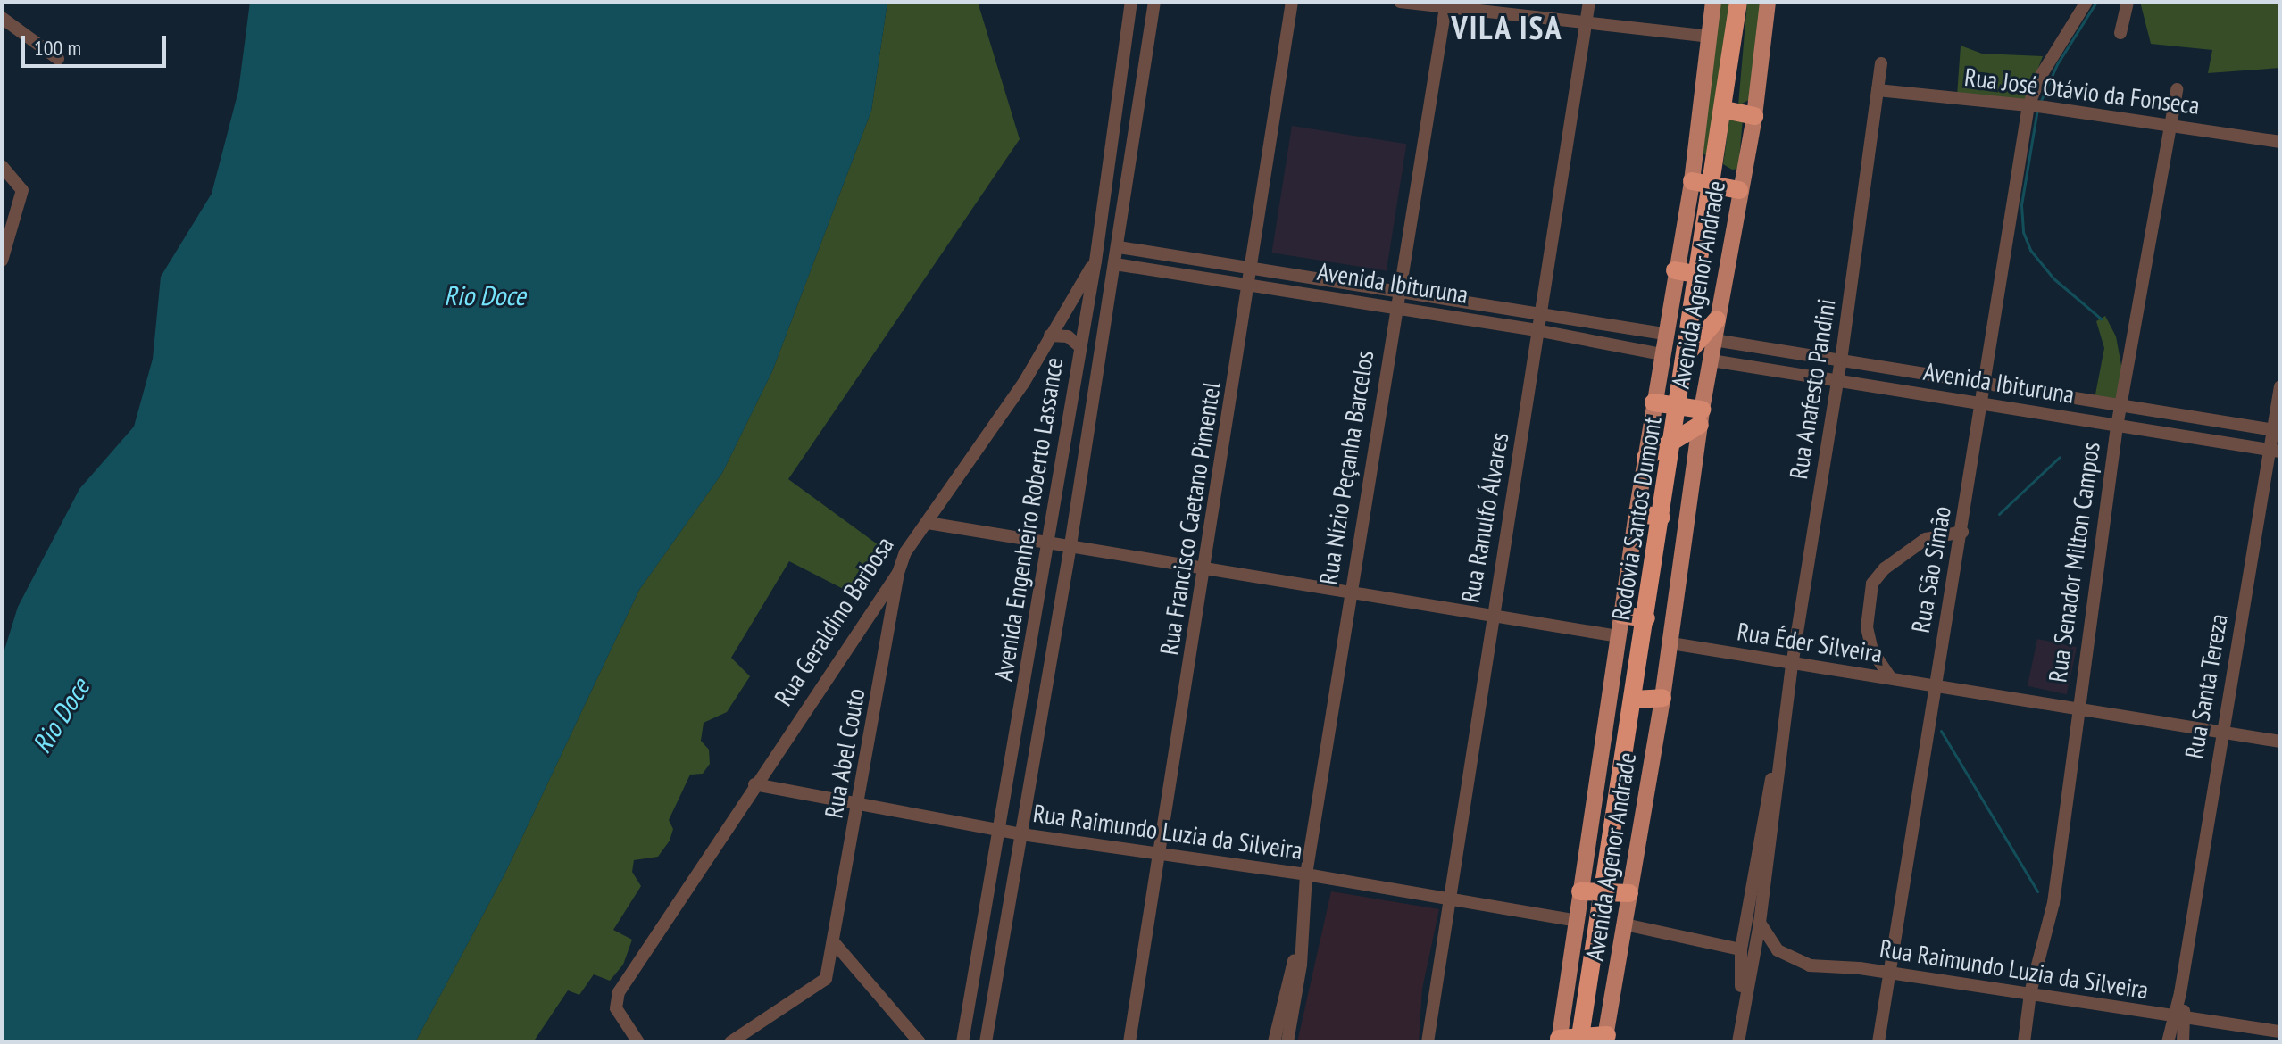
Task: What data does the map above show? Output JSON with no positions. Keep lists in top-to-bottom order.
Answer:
{
  "streets": {
    "highway": ["Rodovia Santos Dumont"],
    "main road": ["Avenida Agenor Andrade"],
    "street": [
      "Rua José Otávio da Fonseca",
      "Avenida Ibituruna",
      "Rua Anafesto Pandini",
      "Rua Nízio Peçanha Barcelos",
      "Rua Ranulfo Álvares",
      "Rua Francisco Caetano Pimentel",
      "Avenida Engenheiro Roberto Lassance",
      "Rua Senador Milton Campos",
      "Rua São Simão",
      "Rua Geraldino Barbosa",
      "Rua Éder Silveira",
      "Rua Santa Tereza",
      "Rua Abel Couto",
      "Rua Raimundo Luzia da Silveira"
    ]
  },
  "crossings": [
    ["Rua José Otávio da Fonseca", "Rua Anafesto Pandini"],
    ["Rua José Otávio da Fonseca", "Rua Senador Milton Campos"],
    ["Rua José Otávio da Fonseca", "Rua São Simão"],
    ["Avenida Ibituruna", "Avenida Agenor Andrade"],
    ["Avenida Ibituruna", "Rua Anafesto Pandini"],
    ["Avenida Ibituruna", "Rua Nízio Peçanha Barcelos"],
    ["Avenida Ibituruna", "Rua Ranulfo Álvares"],
    ["Avenida Ibituruna", "Rua Francisco Caetano Pimentel"],
    ["Avenida Ibituruna", "Avenida Engenheiro Roberto Lassance"],
    ["Avenida Ibituruna", "Rua Senador Milton Campos"],
    ["Avenida Ibituruna", "Rua São Simão"],
    ["Avenida Ibituruna", "Rua Santa Tereza"],
    ["Avenida Agenor Andrade", "Rua Éder Silveira"],
    ["Avenida Agenor Andrade", "Rua Raimundo Luzia da Silveira"],
    ["Rua Anafesto Pandini", "Rua Éder Silveira"],
    ["Rua Anafesto Pandini", "Rua Raimundo Luzia da Silveira"],
    ["Rua Nízio Peçanha Barcelos", "Rua Raimundo Luzia da Silveira"],
    ["Rua Ranulfo Álvares", "Rua Raimundo Luzia da Silveira"],
    ["Rua Francisco Caetano Pimentel", "Rua Raimundo Luzia da Silveira"],
    ["Avenida Engenheiro Roberto Lassance", "Rua Geraldino Barbosa"],
    ["Avenida Engenheiro Roberto Lassance", "Rua Raimundo Luzia da Silveira"],
    ["Rua Senador Milton Campos", "Rua Éder Silveira"],
    ["Rua Senador Milton Campos", "Rua Raimundo Luzia da Silveira"],
    ["Rua São Simão", "Rua Éder Silveira"],
    ["Rua São Simão", "Rua Raimundo Luzia da Silveira"],
    ["Rua Geraldino Barbosa", "Rua Abel Couto"],
    ["Rua Geraldino Barbosa", "Rua Raimundo Luzia da Silveira"],
    ["Rua Éder Silveira", "Rua Santa Tereza"],
    ["Rua Santa Tereza", "Rua Raimundo Luzia da Silveira"],
    ["Rua Abel Couto", "Rua Raimundo Luzia da Silveira"]
  ],
  "districts": ["VILA ISA"],
  "water": ["Rio Doce"],
  "scale_bar": "100 m"
}
